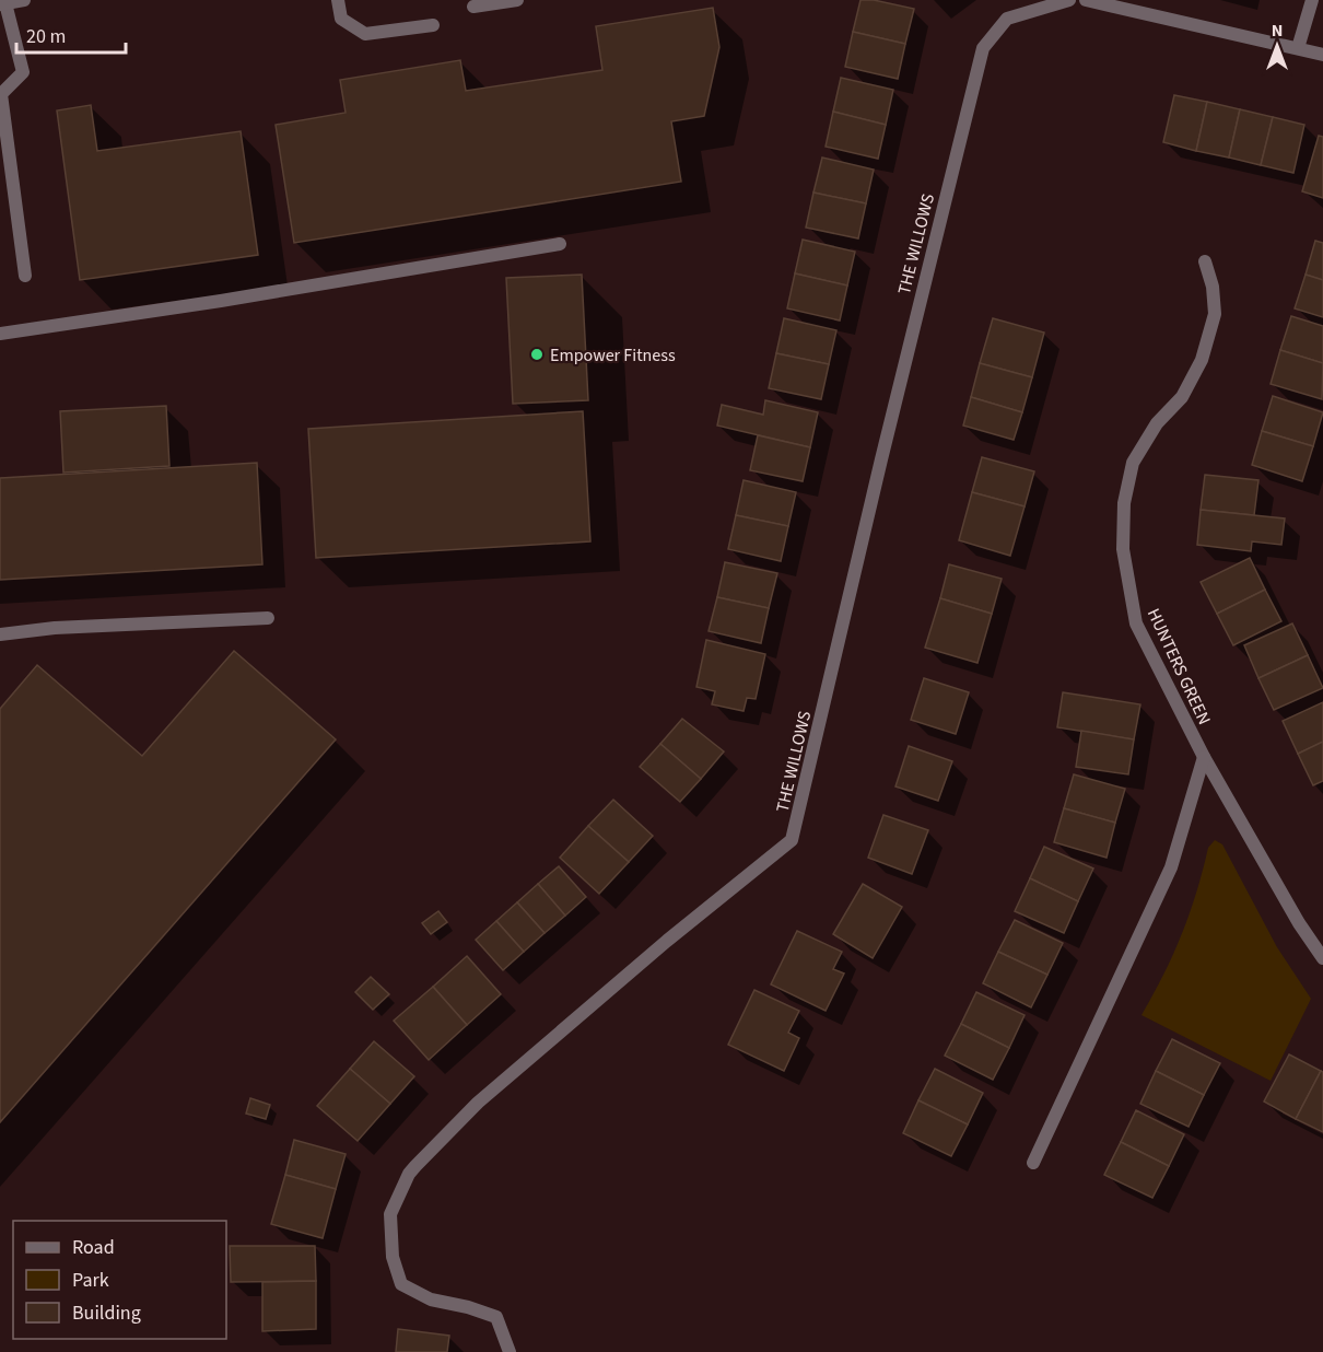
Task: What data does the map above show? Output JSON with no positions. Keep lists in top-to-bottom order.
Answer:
{
  "streets": {
    "street": ["THE WILLOWS", "HUNTERS GREEN"]
  },
  "places": ["Empower Fitness"],
  "legend": ["Road", "Park", "Building"],
  "scale_bar": "20 m",
  "north": "top"
}
